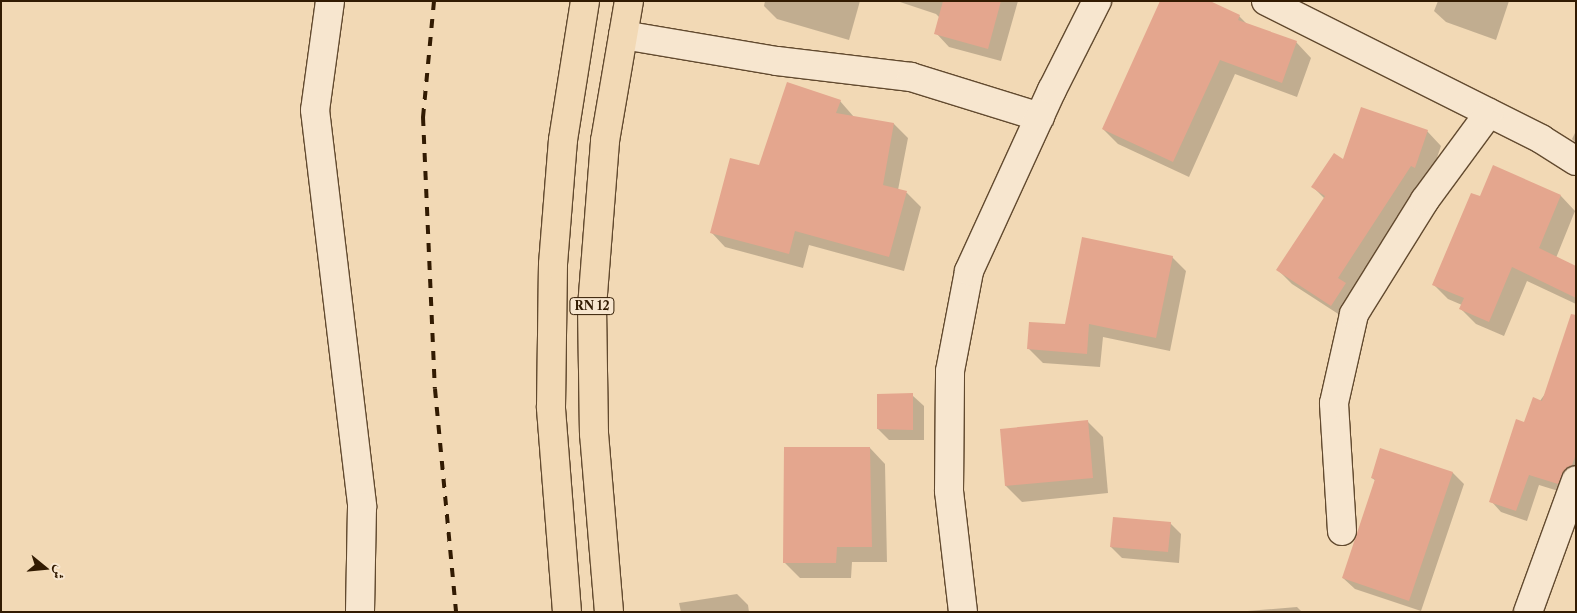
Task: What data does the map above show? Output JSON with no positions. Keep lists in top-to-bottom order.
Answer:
{
  "streets": {
    "highway": ["RN 12"]
  },
  "north": "right"
}
